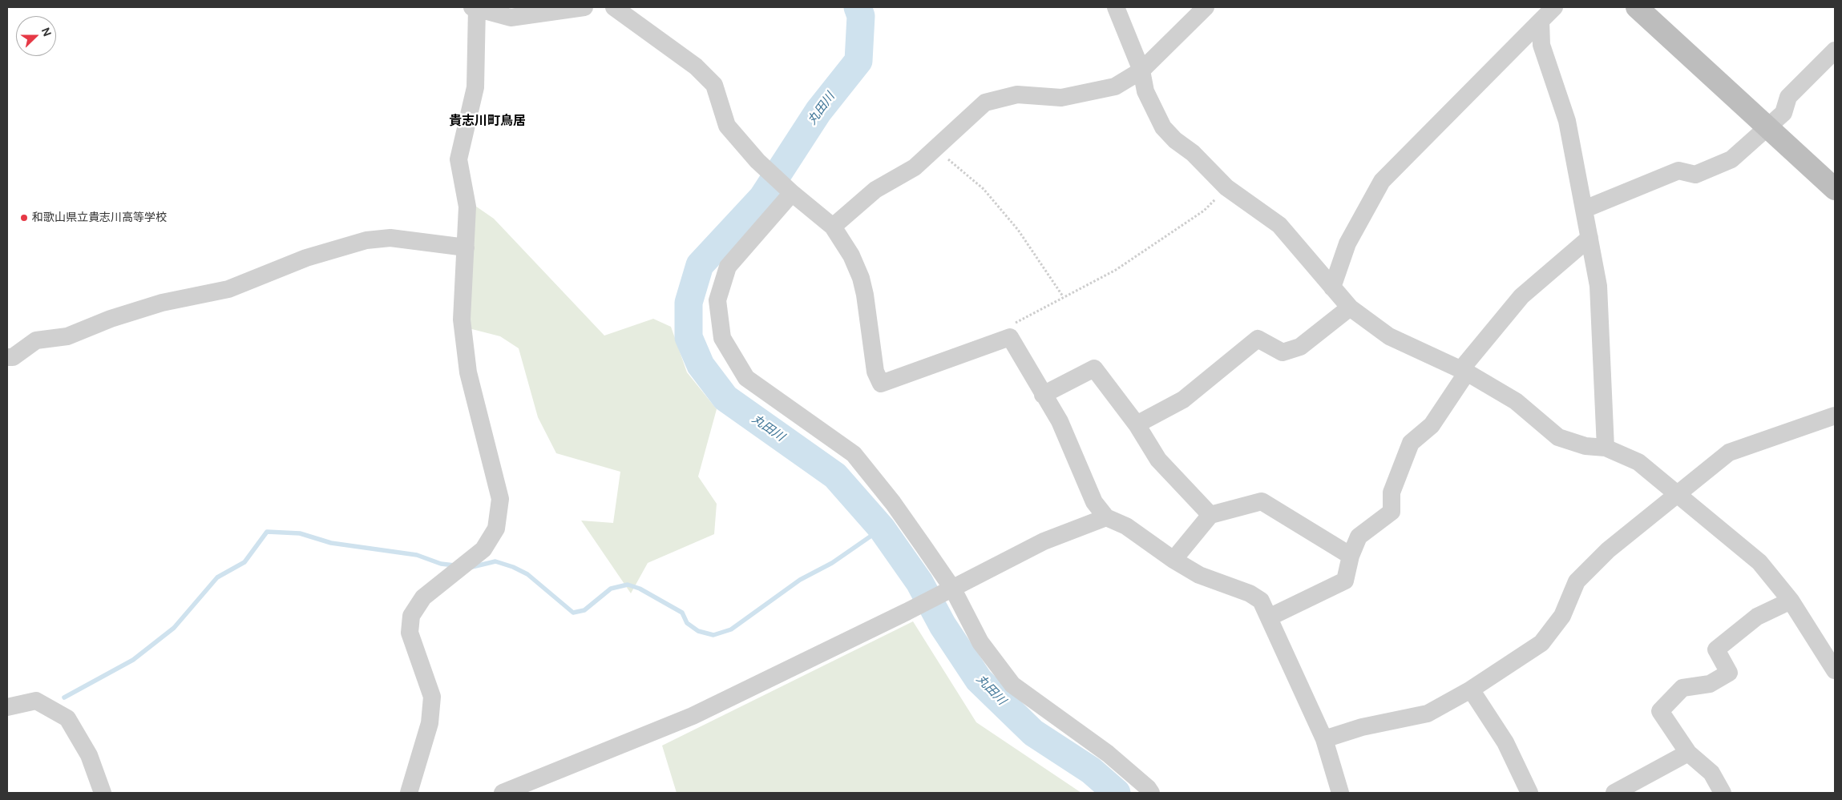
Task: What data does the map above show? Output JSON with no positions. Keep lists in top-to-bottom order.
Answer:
{
  "districts": ["貴志川町鳥居"],
  "water": ["丸田川"],
  "places": ["和歌山県立貴志川高等学校"],
  "north": "right"
}
